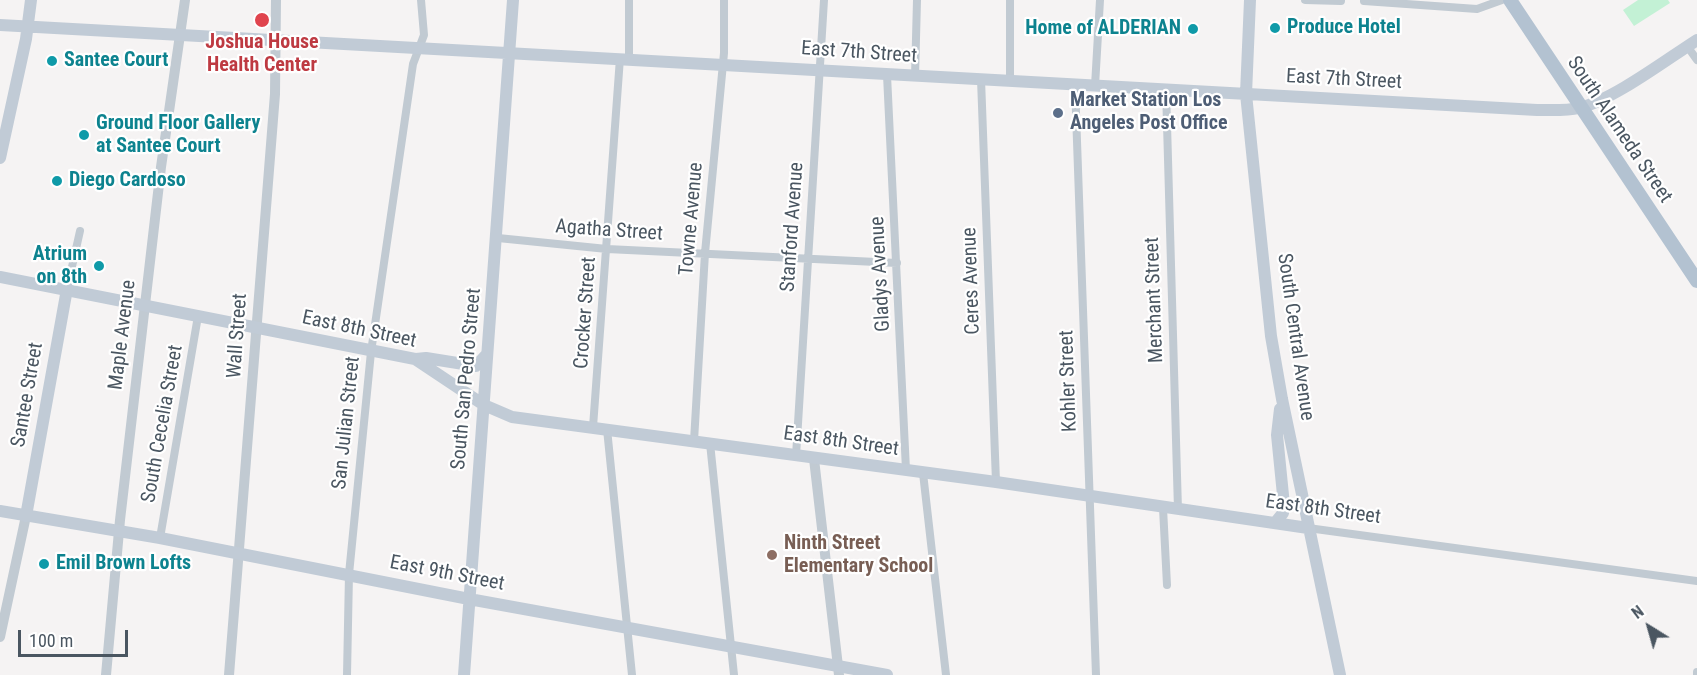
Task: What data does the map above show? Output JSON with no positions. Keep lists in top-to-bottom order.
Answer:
{
  "streets": {
    "main road": [
      "East 7th Street",
      "South Alameda Street",
      "East 8th Street",
      "South Central Avenue",
      "South San Pedro Street",
      "Santee Street",
      "East 9th Street"
    ],
    "street": [
      "Towne Avenue",
      "Stanford Avenue",
      "Agatha Street",
      "Gladys Avenue",
      "Ceres Avenue",
      "Merchant Street",
      "Crocker Street",
      "Maple Avenue",
      "Wall Street",
      "Kohler Street",
      "San Julian Street",
      "South Cecelia Street"
    ]
  },
  "crossings": [
    ["East 7th Street", "South Alameda Street"],
    ["East 7th Street", "Towne Avenue"],
    ["East 7th Street", "Stanford Avenue"],
    ["East 7th Street", "Gladys Avenue"],
    ["East 7th Street", "Ceres Avenue"],
    ["East 7th Street", "Merchant Street"],
    ["East 7th Street", "Crocker Street"],
    ["East 7th Street", "Maple Avenue"],
    ["East 7th Street", "Wall Street"],
    ["East 7th Street", "South Central Avenue"],
    ["East 7th Street", "South San Pedro Street"],
    ["East 7th Street", "Kohler Street"],
    ["East 7th Street", "San Julian Street"],
    ["Towne Avenue", "Agatha Street"],
    ["Towne Avenue", "East 8th Street"],
    ["Stanford Avenue", "Agatha Street"],
    ["Stanford Avenue", "East 8th Street"],
    ["Agatha Street", "Gladys Avenue"],
    ["Agatha Street", "Crocker Street"],
    ["Agatha Street", "South San Pedro Street"],
    ["Gladys Avenue", "East 8th Street"],
    ["Ceres Avenue", "East 8th Street"],
    ["Merchant Street", "East 8th Street"],
    ["Crocker Street", "East 8th Street"],
    ["East 8th Street", "Maple Avenue"],
    ["East 8th Street", "Wall Street"],
    ["East 8th Street", "South Central Avenue"],
    ["East 8th Street", "South San Pedro Street"],
    ["East 8th Street", "Kohler Street"],
    ["East 8th Street", "Santee Street"],
    ["East 8th Street", "San Julian Street"],
    ["East 8th Street", "South Cecelia Street"],
    ["Maple Avenue", "East 9th Street"],
    ["Wall Street", "East 9th Street"],
    ["South San Pedro Street", "East 9th Street"],
    ["Santee Street", "East 9th Street"],
    ["San Julian Street", "East 9th Street"],
    ["South Cecelia Street", "East 9th Street"]
  ],
  "places": [
    "Joshua House Health Center",
    "Produce Hotel",
    "Home of ALDERIAN",
    "Santee Court",
    "Market Station Los Angeles Post Office",
    "Ground Floor Gallery at Santee Court",
    "Diego Cardoso",
    "Atrium on 8th",
    "Ninth Street Elementary School",
    "Emil Brown Lofts"
  ],
  "scale_bar": "100 m",
  "north": "top left"
}
